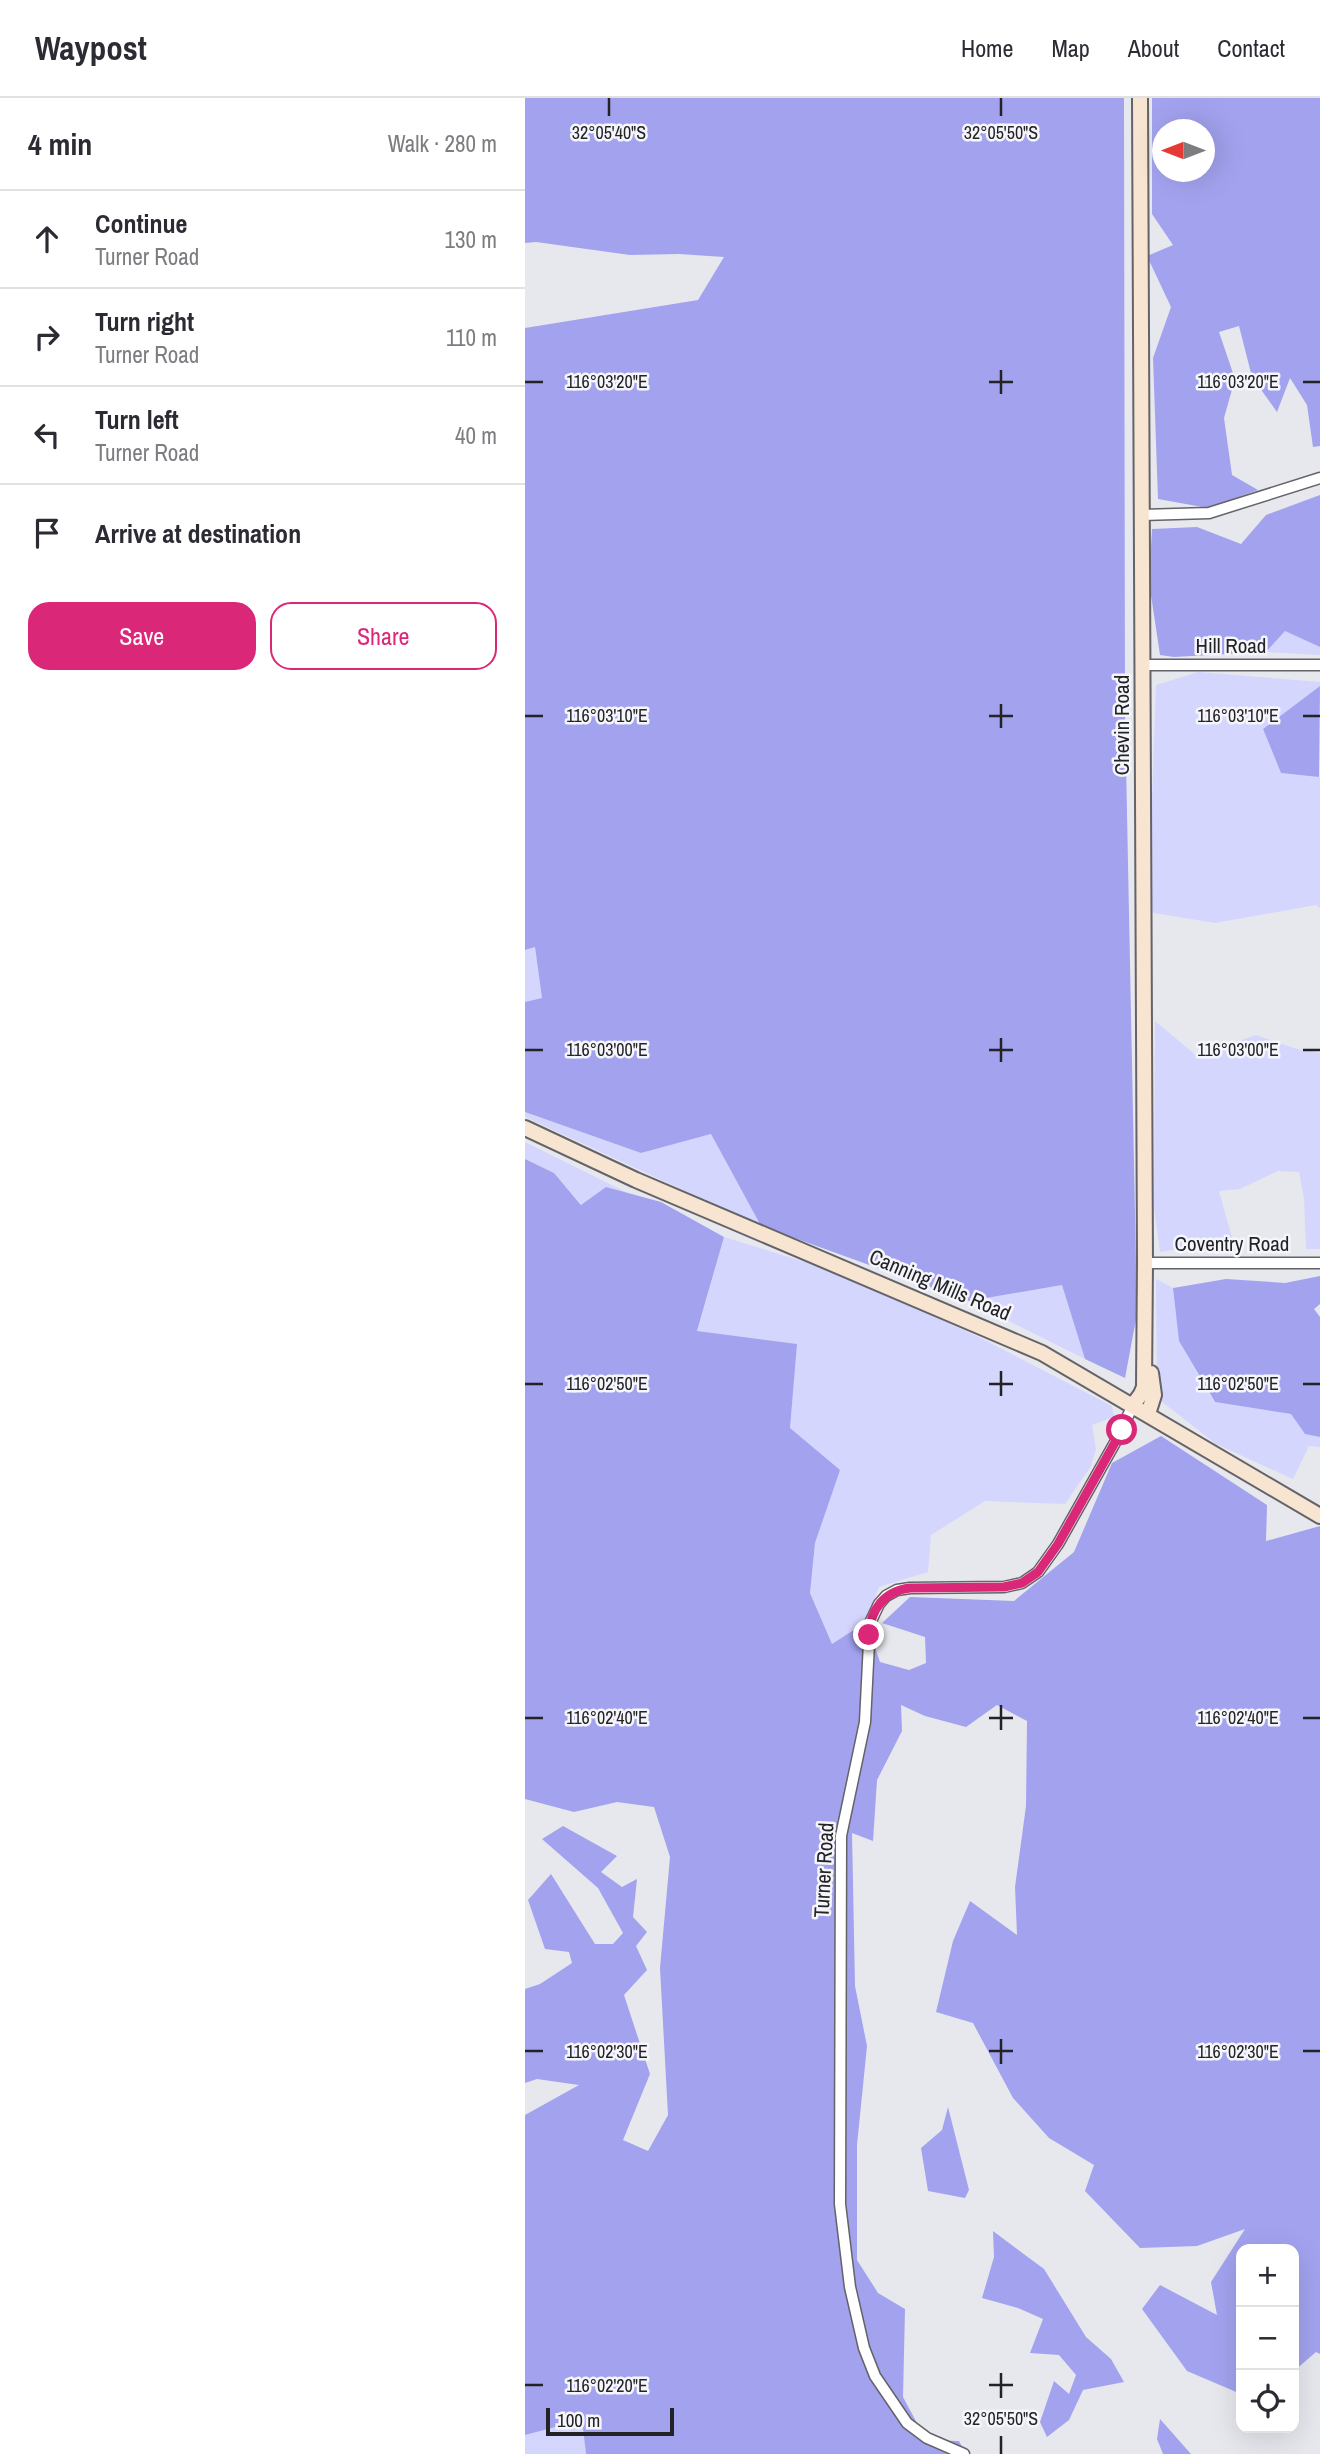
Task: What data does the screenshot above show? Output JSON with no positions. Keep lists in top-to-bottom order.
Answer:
{
  "streets": {
    "main road": ["Chevin Road", "Canning Mills Road"],
    "street": ["Hill Road", "Coventry Road", "Turner Road"]
  },
  "crossings": [
    ["Hill Road", "Chevin Road"],
    ["Chevin Road", "Coventry Road"],
    ["Chevin Road", "Canning Mills Road"],
    ["Chevin Road", "Turner Road"],
    ["Canning Mills Road", "Turner Road"]
  ],
  "scale_bar": "100 m",
  "north": "left",
  "page": {
    "header": "Waypost",
    "nav": [
      "Home",
      "Map",
      "About",
      "Contact"
    ],
    "heading": ["4 min", "Walk · 280 m"],
    "list": [
      ["Continue", "Turner Road", "130 m"],
      ["Turn right", "Turner Road", "110 m"],
      ["Turn left", "Turner Road", "40 m"],
      "Arrive at destination"
    ],
    "buttons": ["Save", "Share"],
    "map_buttons": ["+", "−"],
    "scale": "100 m"
  },
  "coordinates": [
    "32°05'40\"S",
    "32°05'50\"S",
    "116°03'20\"E",
    "116°03'10\"E",
    "116°03'00\"E",
    "116°02'50\"E",
    "116°02'40\"E",
    "116°02'30\"E",
    "116°02'20\"E"
  ]
}
